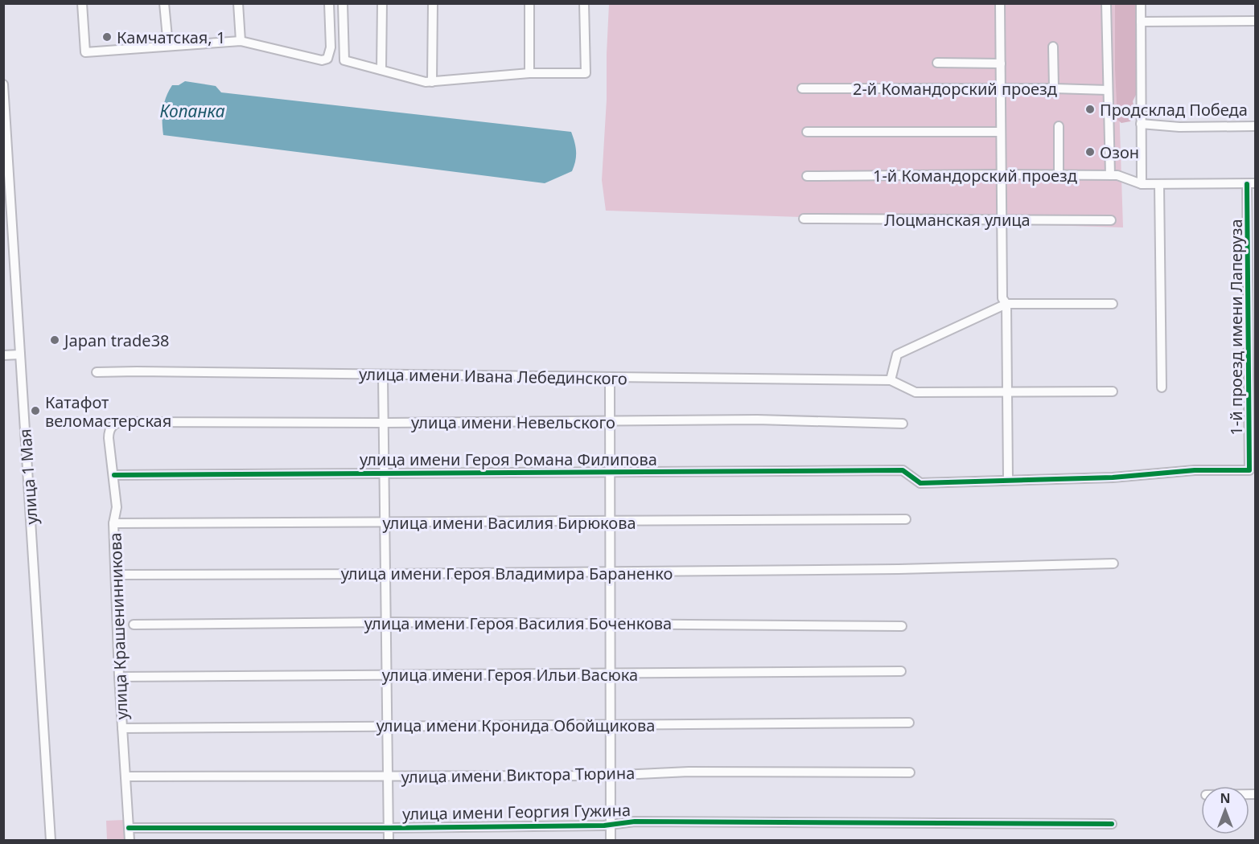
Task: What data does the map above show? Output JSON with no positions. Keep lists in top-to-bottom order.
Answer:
{
  "streets": {
    "street": [
      "2-й Командорский проезд",
      "1-й Командорский проезд",
      "Лоцманская улица",
      "1-й проезд имени Лаперуза",
      "улица имени Ивана Лебединского",
      "улица имени Невельского",
      "улица имени Героя Романа Филипова",
      "улица 1 Мая",
      "улица имени Василия Бирюкова",
      "улица имени Героя Владимира Бараненко",
      "улица имени Героя Василия Боченкова",
      "улица Крашенинникова",
      "улица имени Героя Ильи Васюка",
      "улица имени Кронида Обойщикова",
      "улица имени Виктора Тюрина",
      "улица имени Георгия Гужина"
    ]
  },
  "crossings": [
    ["1-й Командорский проезд", "1-й проезд имени Лаперуза"],
    ["1-й проезд имени Лаперуза", "улица имени Героя Романа Филипова"],
    ["улица имени Невельского", "улица Крашенинникова"],
    ["улица имени Героя Романа Филипова", "улица Крашенинникова"],
    ["улица имени Василия Бирюкова", "улица Крашенинникова"],
    ["улица имени Героя Владимира Бараненко", "улица Крашенинникова"],
    ["улица Крашенинникова", "улица имени Героя Ильи Васюка"],
    ["улица Крашенинникова", "улица имени Кронида Обойщикова"],
    ["улица Крашенинникова", "улица имени Виктора Тюрина"],
    ["улица Крашенинникова", "улица имени Георгия Гужина"]
  ],
  "water": ["Копанка"],
  "places": [
    "Камчатская, 1",
    "Продсклад Победа",
    "Озон",
    "Japan trade38",
    "Катафот веломастерская"
  ],
  "north": "top"
}
